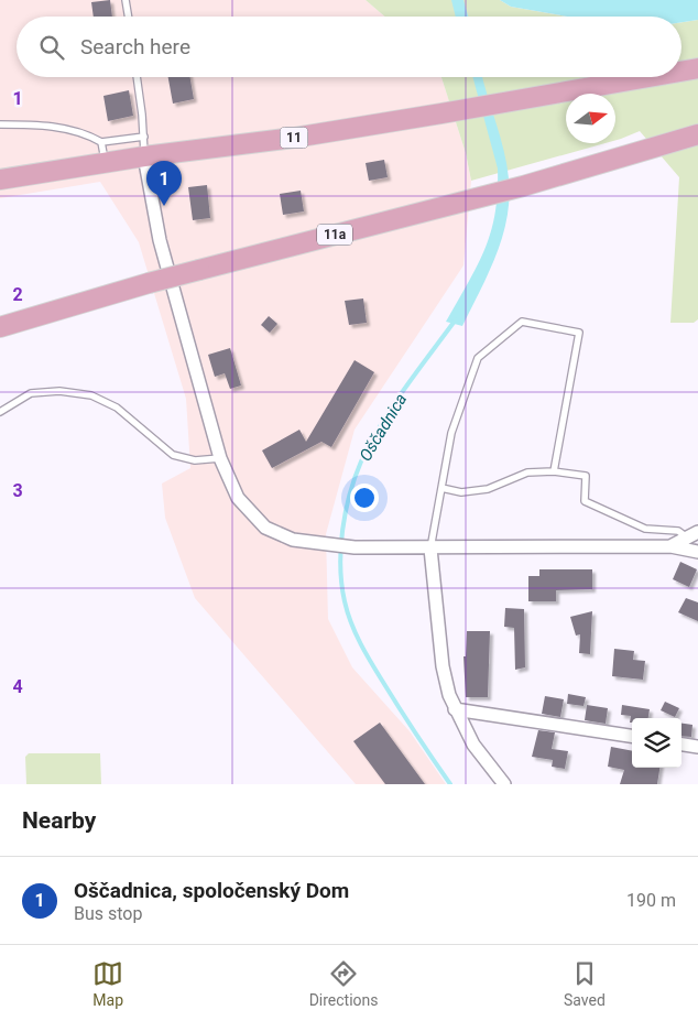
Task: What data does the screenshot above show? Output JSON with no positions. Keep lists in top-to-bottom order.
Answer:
{
  "streets": {
    "main road": ["11", "11a"]
  },
  "water": ["Oščadnica"],
  "north": "right",
  "page": {
    "search": "Search here",
    "pins": "1",
    "heading": "Nearby",
    "list": [
      {
        "mark": "1",
        "name": "Oščadnica, spoločenský Dom",
        "note": "Bus stop",
        "value": "190 m"
      }
    ],
    "nav": ["Map", "Directions", "Saved"]
  },
  "grid": {
    "rows": [
      "1",
      "2",
      "3",
      "4"
    ]
  }
}
